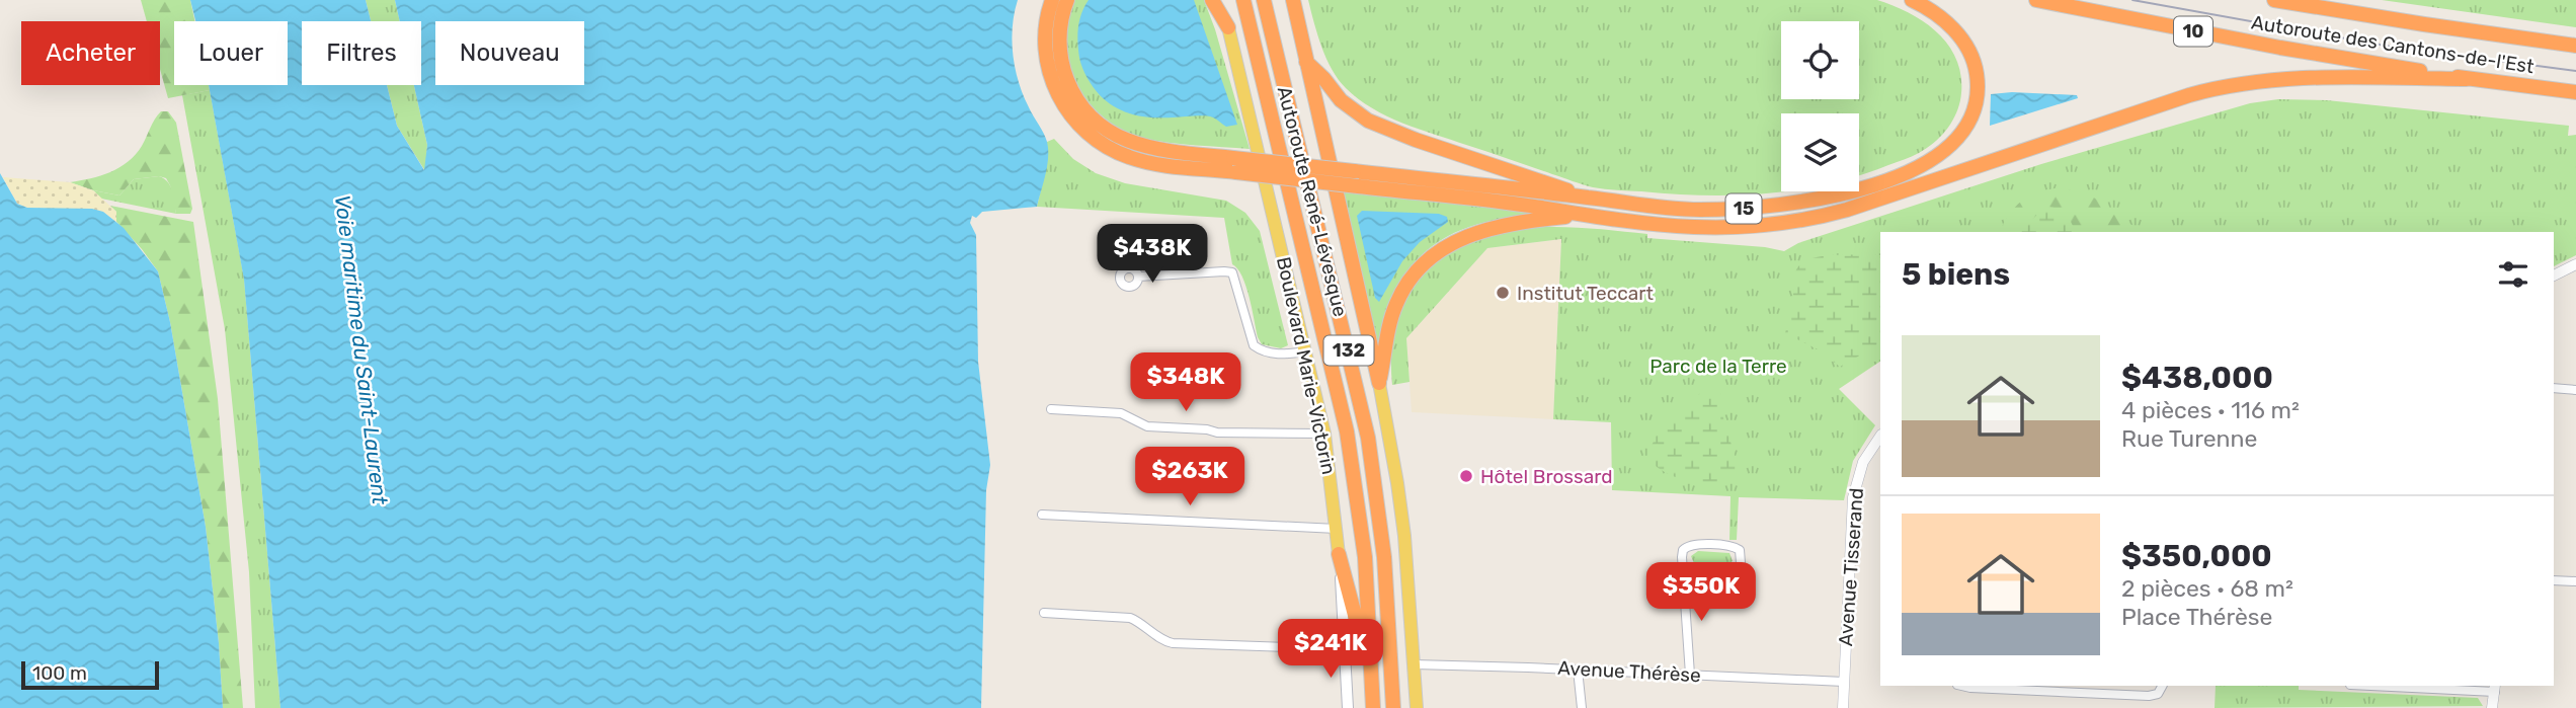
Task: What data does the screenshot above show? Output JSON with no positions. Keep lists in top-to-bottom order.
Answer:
{
  "streets": {
    "highway": [
      "10",
      "Autoroute des Cantons-de-l'Est",
      "Autoroute René-Lévesque",
      "15",
      "132"
    ],
    "main road": ["Boulevard Marie-Victorin"],
    "street": ["Avenue Tisserand", "Avenue Thérèse"]
  },
  "crossings": [
    ["Avenue Tisserand", "Avenue Thérèse"]
  ],
  "water": ["Voie maritime du Saint-Laurent"],
  "parks": ["Parc de la Terre"],
  "places": ["Institut Teccart", "Hôtel Brossard"],
  "scale_bar": "100 m",
  "page": {
    "chip": [
      "Acheter",
      "Louer",
      "Filtres",
      "Nouveau"
    ],
    "price": [
      "$438K",
      "$348K",
      "$263K",
      "$350K",
      "$241K"
    ],
    "heading": "5 biens",
    "list": [
      {
        "name": "$438,000",
        "note": "4 pièces · 116 m² · Rue Turenne"
      },
      {
        "name": "$350,000",
        "note": "2 pièces · 68 m² · Place Thérèse"
      }
    ],
    "scale": "100 m"
  }
}
